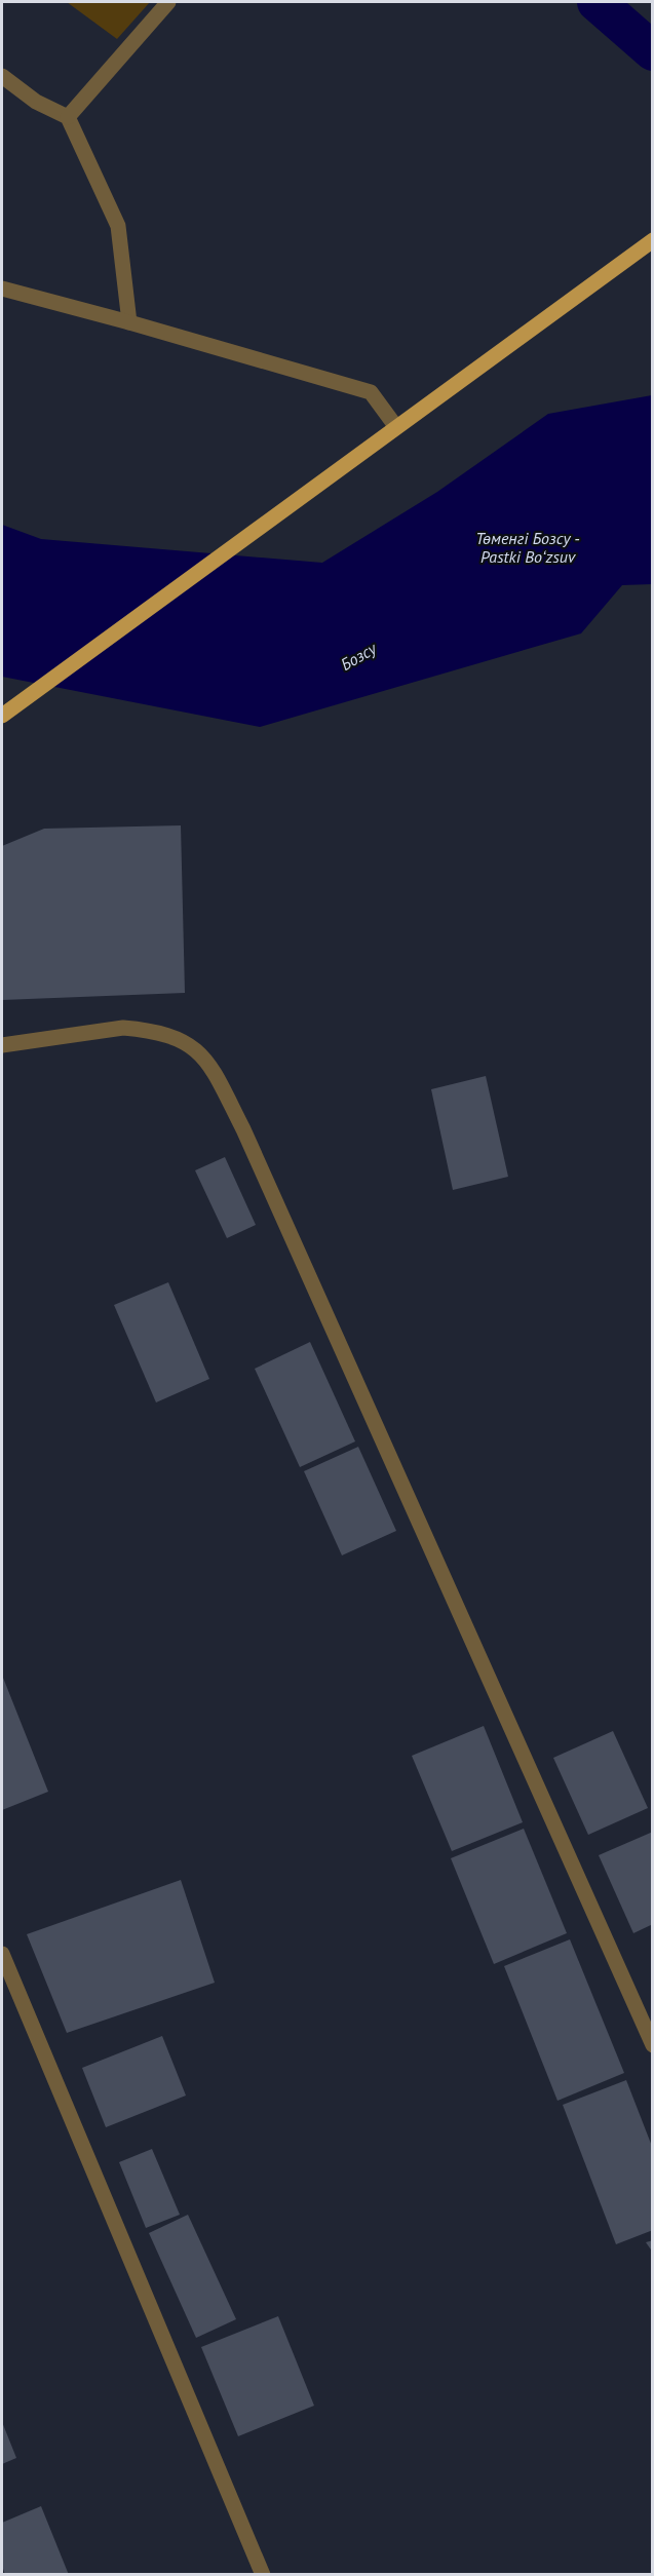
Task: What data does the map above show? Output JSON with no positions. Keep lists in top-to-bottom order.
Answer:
{
  "water": ["Төменгі Бозсу - Pastki Boʻzsuv", "Бозсу"]
}
